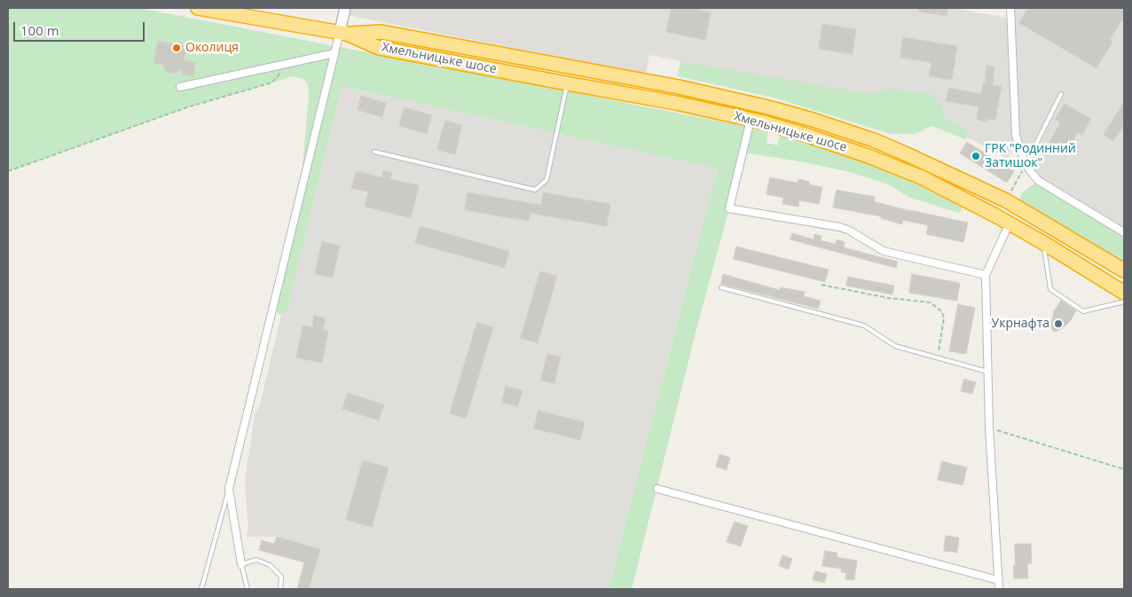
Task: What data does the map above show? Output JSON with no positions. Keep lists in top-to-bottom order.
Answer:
{
  "streets": {
    "highway": ["Хмельницьке шосе"]
  },
  "places": ["Околиця", "ГРК \"Родинний Затишок\"", "Укрнафта"],
  "scale_bar": "100 m"
}
